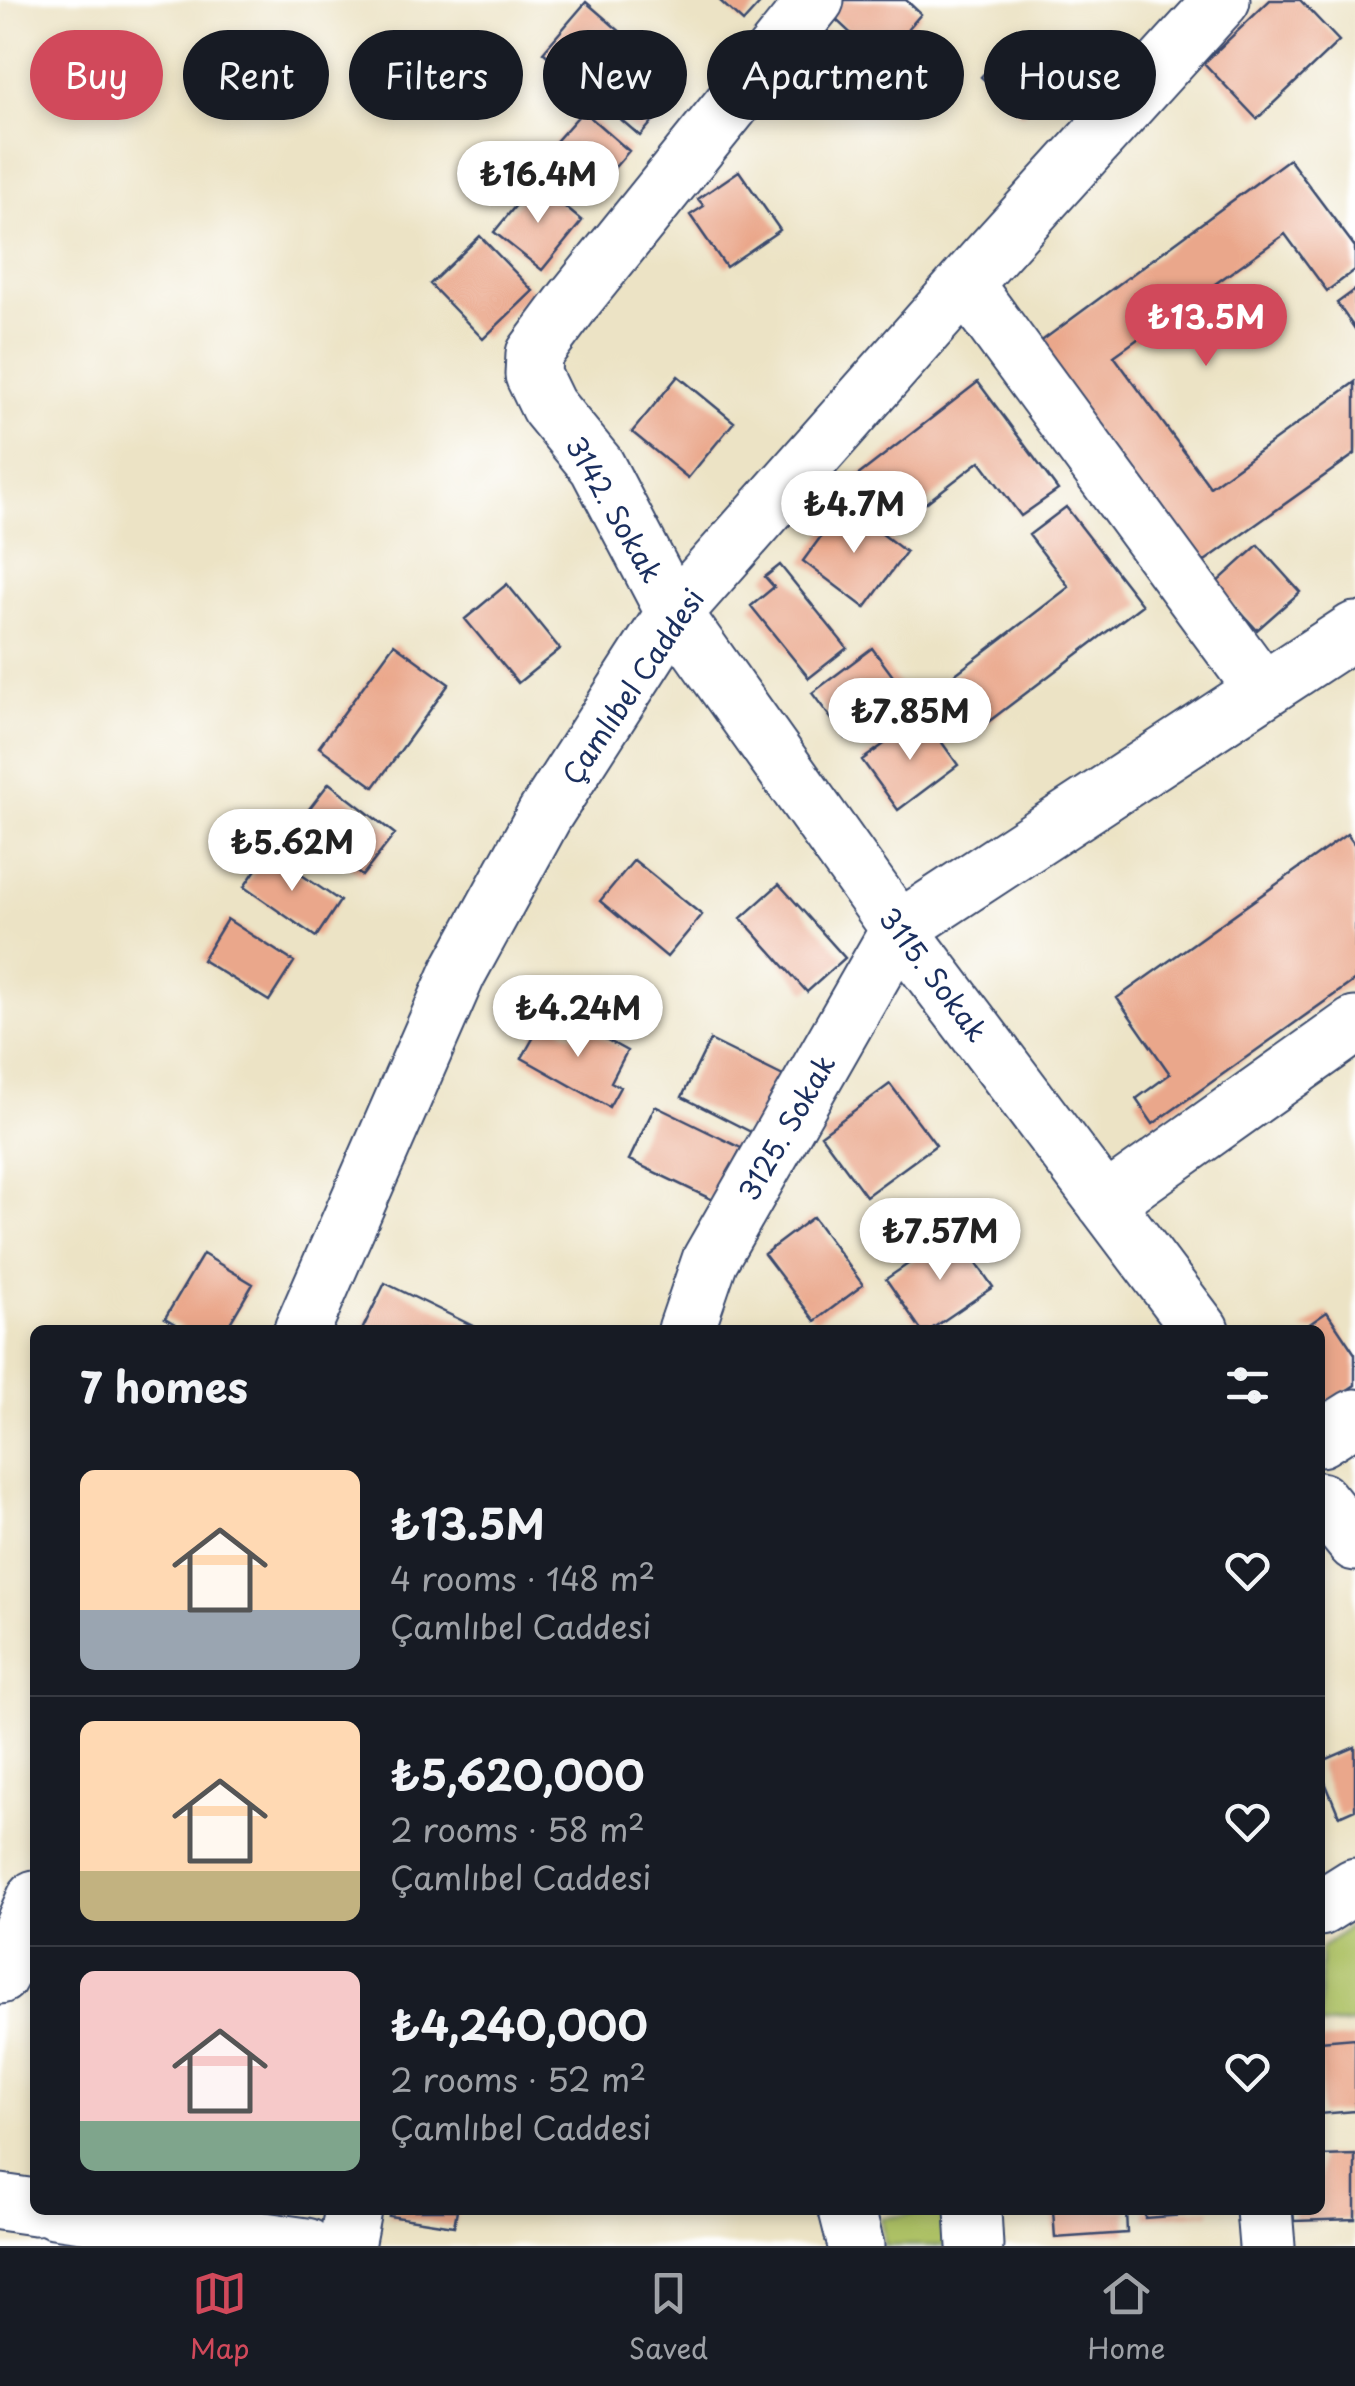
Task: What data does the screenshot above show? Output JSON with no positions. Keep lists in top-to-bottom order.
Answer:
{
  "streets": {
    "street": [
      "3142. Sokak",
      "Çamlıbel Caddesi",
      "3115. Sokak",
      "3125. Sokak"
    ]
  },
  "crossings": [
    ["3142. Sokak", "Çamlıbel Caddesi"],
    ["3142. Sokak", "3115. Sokak"],
    ["Çamlıbel Caddesi", "3115. Sokak"],
    ["3115. Sokak", "3125. Sokak"]
  ],
  "page": {
    "chip": [
      "Buy",
      "Rent",
      "Filters",
      "New",
      "Apartment",
      "House"
    ],
    "price": [
      "₺16.4M",
      "₺13.5M",
      "₺4.7M",
      "₺7.85M",
      "₺5.62M",
      "₺4.24M",
      "₺7.57M"
    ],
    "heading": "7 homes",
    "list": [
      {
        "name": "₺13.5M",
        "note": "4 rooms · 148 m² · Çamlıbel Caddesi"
      },
      {
        "name": "₺5,620,000",
        "note": "2 rooms · 58 m² · Çamlıbel Caddesi"
      },
      {
        "name": "₺4,240,000",
        "note": "2 rooms · 52 m² · Çamlıbel Caddesi"
      }
    ],
    "tabs": ["Map", "Saved", "Home"]
  }
}
